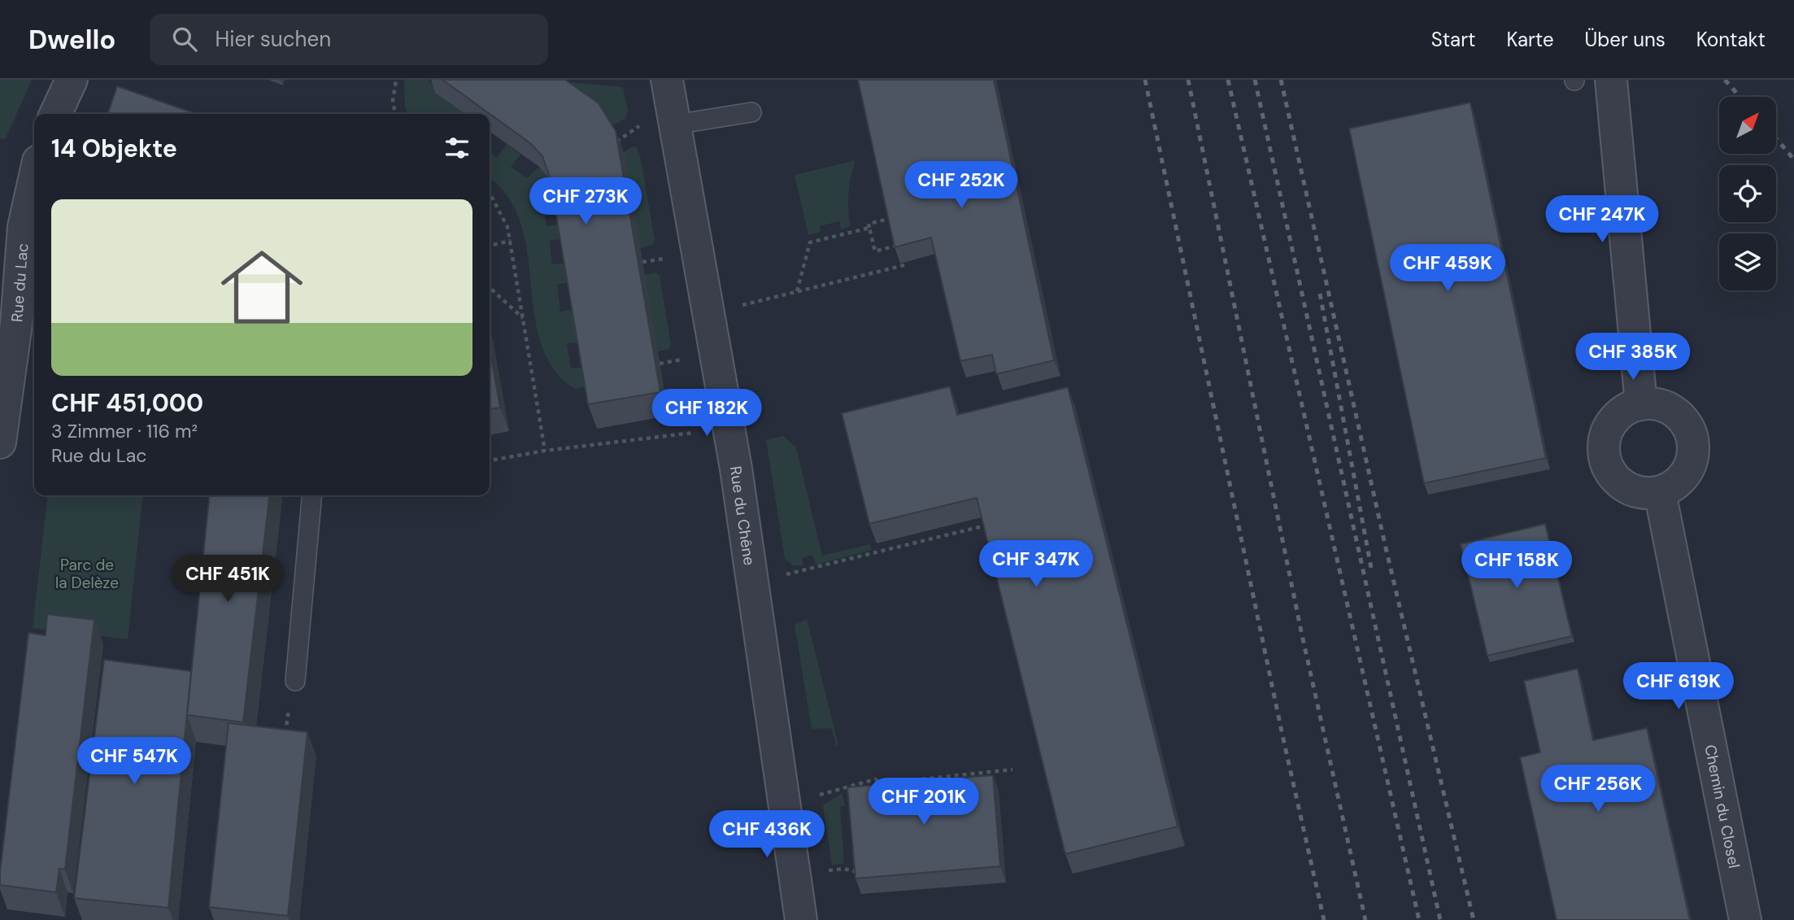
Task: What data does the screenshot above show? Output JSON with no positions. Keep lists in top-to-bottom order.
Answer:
{
  "streets": {
    "street": ["Rue du Lac", "Rue du Chêne", "Chemin du Closel"]
  },
  "parks": ["Parc de la Delèze"],
  "north": "top right",
  "page": {
    "header": "Dwello",
    "search": "Hier suchen",
    "nav": [
      "Start",
      "Karte",
      "Über uns",
      "Kontakt"
    ],
    "heading": "14 Objekte",
    "price": [
      "CHF 252K",
      "CHF 273K",
      "CHF 247K",
      "CHF 459K",
      "CHF 385K",
      "CHF 182K",
      "CHF 347K",
      "CHF 158K",
      "CHF 451K",
      "CHF 619K",
      "CHF 547K",
      "CHF 256K",
      "CHF 201K",
      "CHF 436K"
    ],
    "list": [
      {
        "name": "CHF 451,000",
        "note": "3 Zimmer · 116 m² · Rue du Lac"
      }
    ]
  }
}
